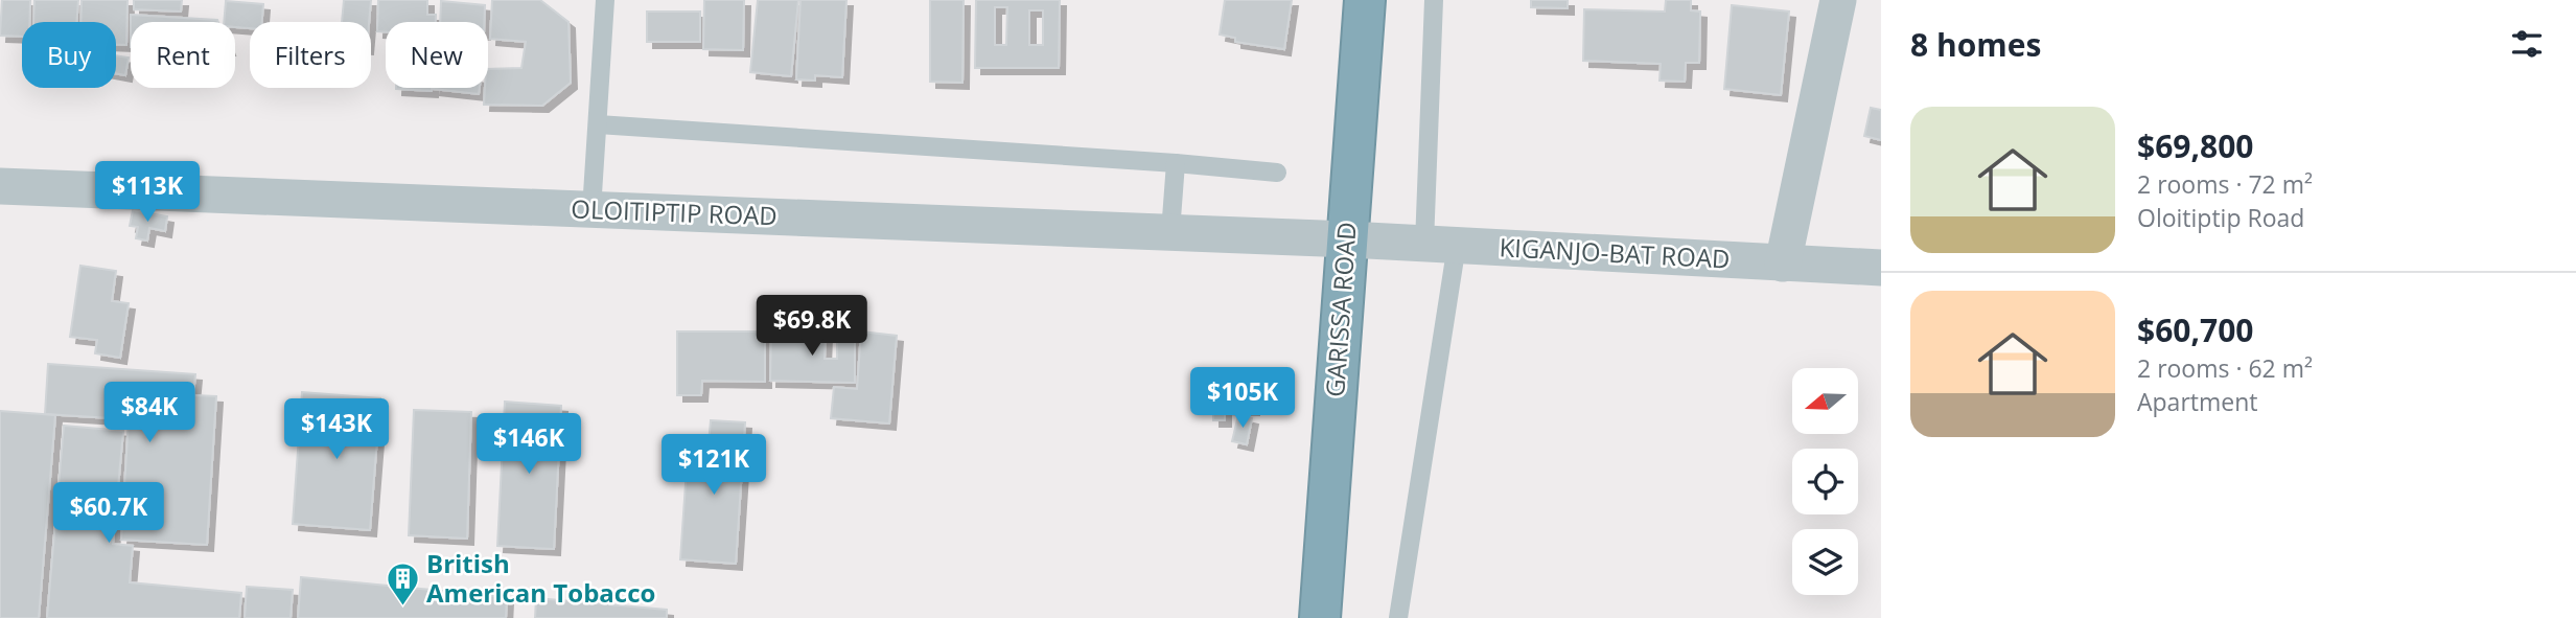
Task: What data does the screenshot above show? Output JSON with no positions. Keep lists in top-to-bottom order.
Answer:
{
  "streets": {
    "highway": ["GARISSA ROAD"],
    "street": ["OLOITIPTIP ROAD", "KIGANJO-BAT ROAD"]
  },
  "crossings": [
    ["OLOITIPTIP ROAD", "KIGANJO-BAT ROAD"],
    ["OLOITIPTIP ROAD", "GARISSA ROAD"],
    ["KIGANJO-BAT ROAD", "GARISSA ROAD"]
  ],
  "places": {
    "building": ["British American Tobacco"]
  },
  "north": "left",
  "page": {
    "heading": "8 homes",
    "chip": [
      "Buy",
      "Rent",
      "Filters",
      "New"
    ],
    "list": [
      {
        "name": "$69,800",
        "note": "2 rooms · 72 m² · Oloitiptip Road"
      },
      {
        "name": "$60,700",
        "note": "2 rooms · 62 m² · Apartment"
      }
    ],
    "price": [
      "$113K",
      "$69.8K",
      "$105K",
      "$84K",
      "$143K",
      "$146K",
      "$121K",
      "$60.7K"
    ]
  }
}
